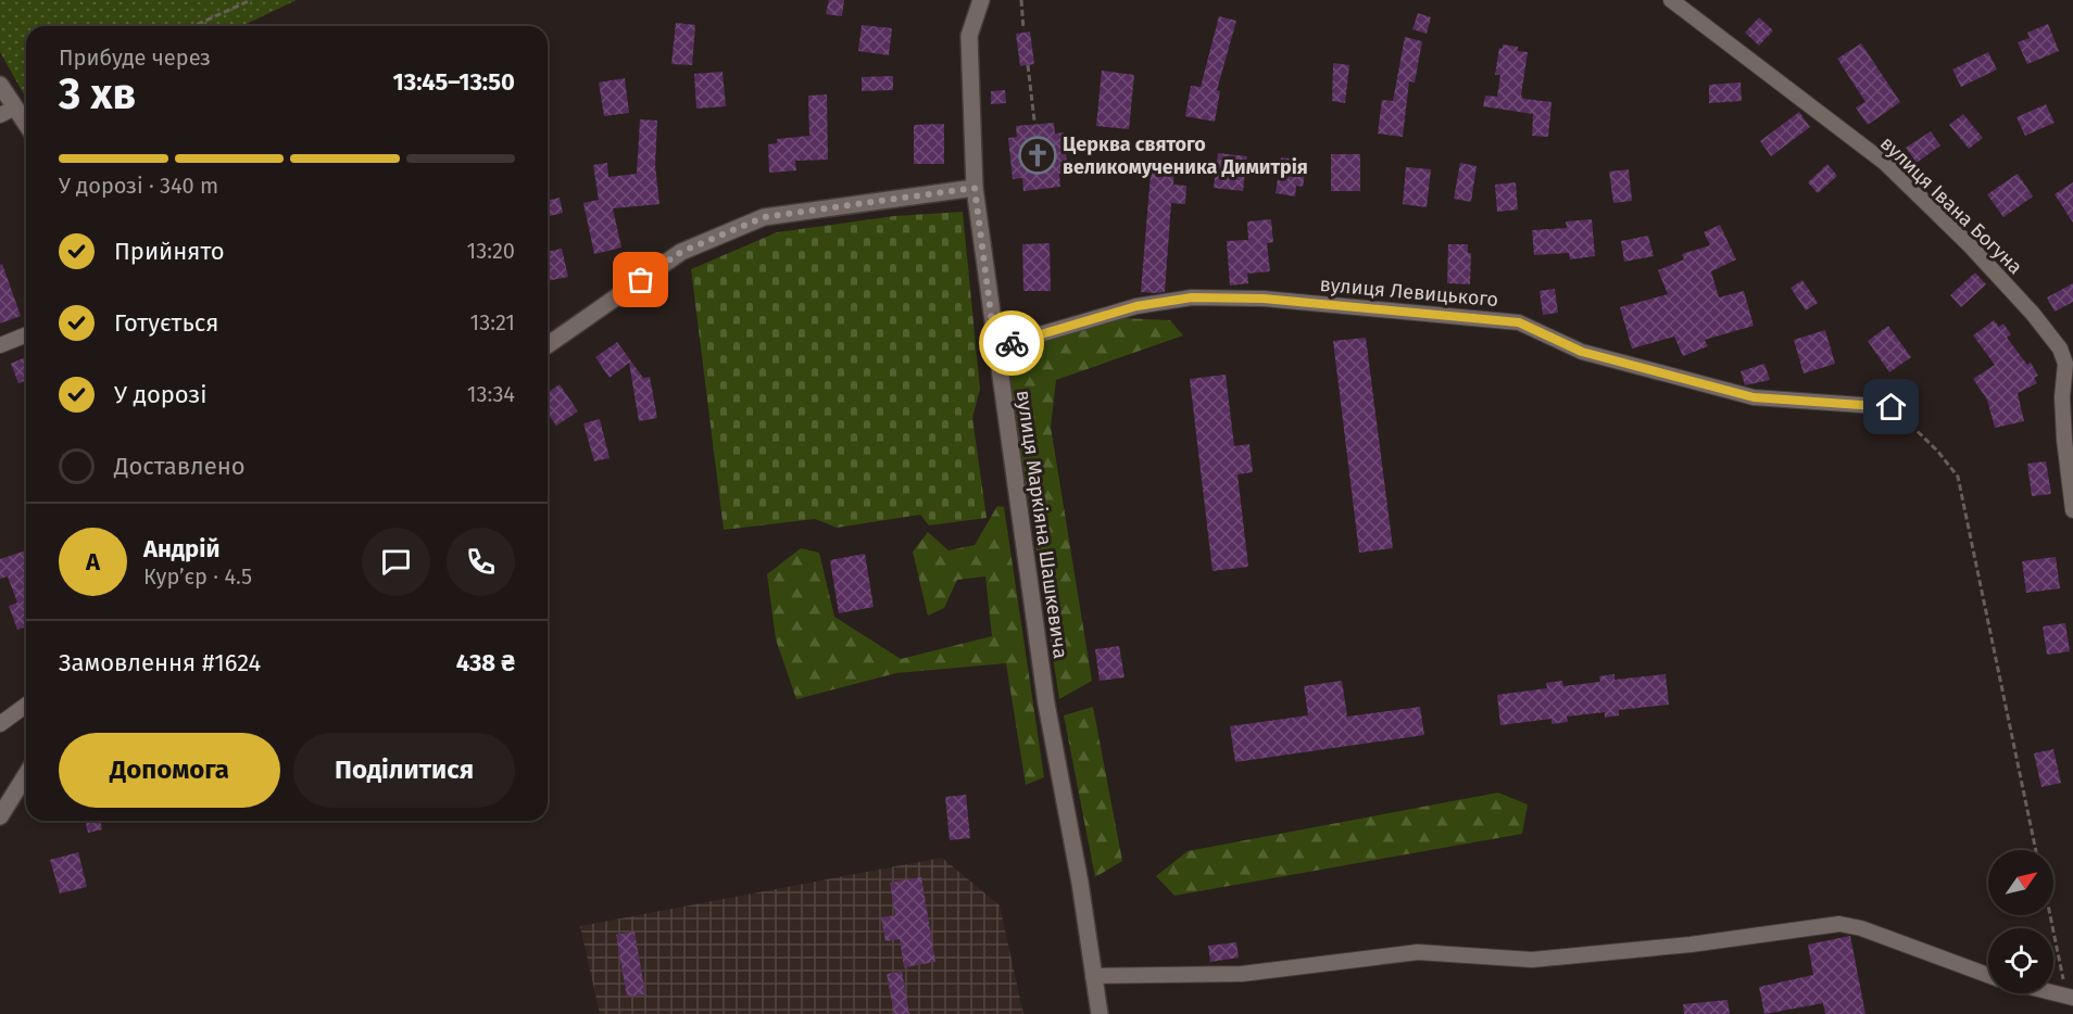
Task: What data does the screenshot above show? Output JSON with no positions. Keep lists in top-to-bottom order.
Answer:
{
  "streets": {
    "street": ["вулиця Івана Богуна", "вулиця Левицького", "вулиця Маркіяна Шашкевича"]
  },
  "crossings": [
    ["вулиця Левицького", "вулиця Маркіяна Шашкевича"]
  ],
  "places": {
    "church": ["Церква святого великомученика Димитрія"]
  },
  "north": "top right",
  "page": {
    "heading": ["3 хв", "Прибуде через", "13:45–13:50"],
    "panel": [
      "Андрій",
      "Кур’єр · 4.5",
      "Замовлення #1624",
      "438 ₴"
    ],
    "bar": "У дорозі · 340 m",
    "list": [
      ["Прийнято", "13:20"],
      ["Готується", "13:21"],
      ["У дорозі", "13:34"],
      "Доставлено"
    ],
    "round": "А",
    "buttons": ["Допомога", "Поділитися"]
  }
}
